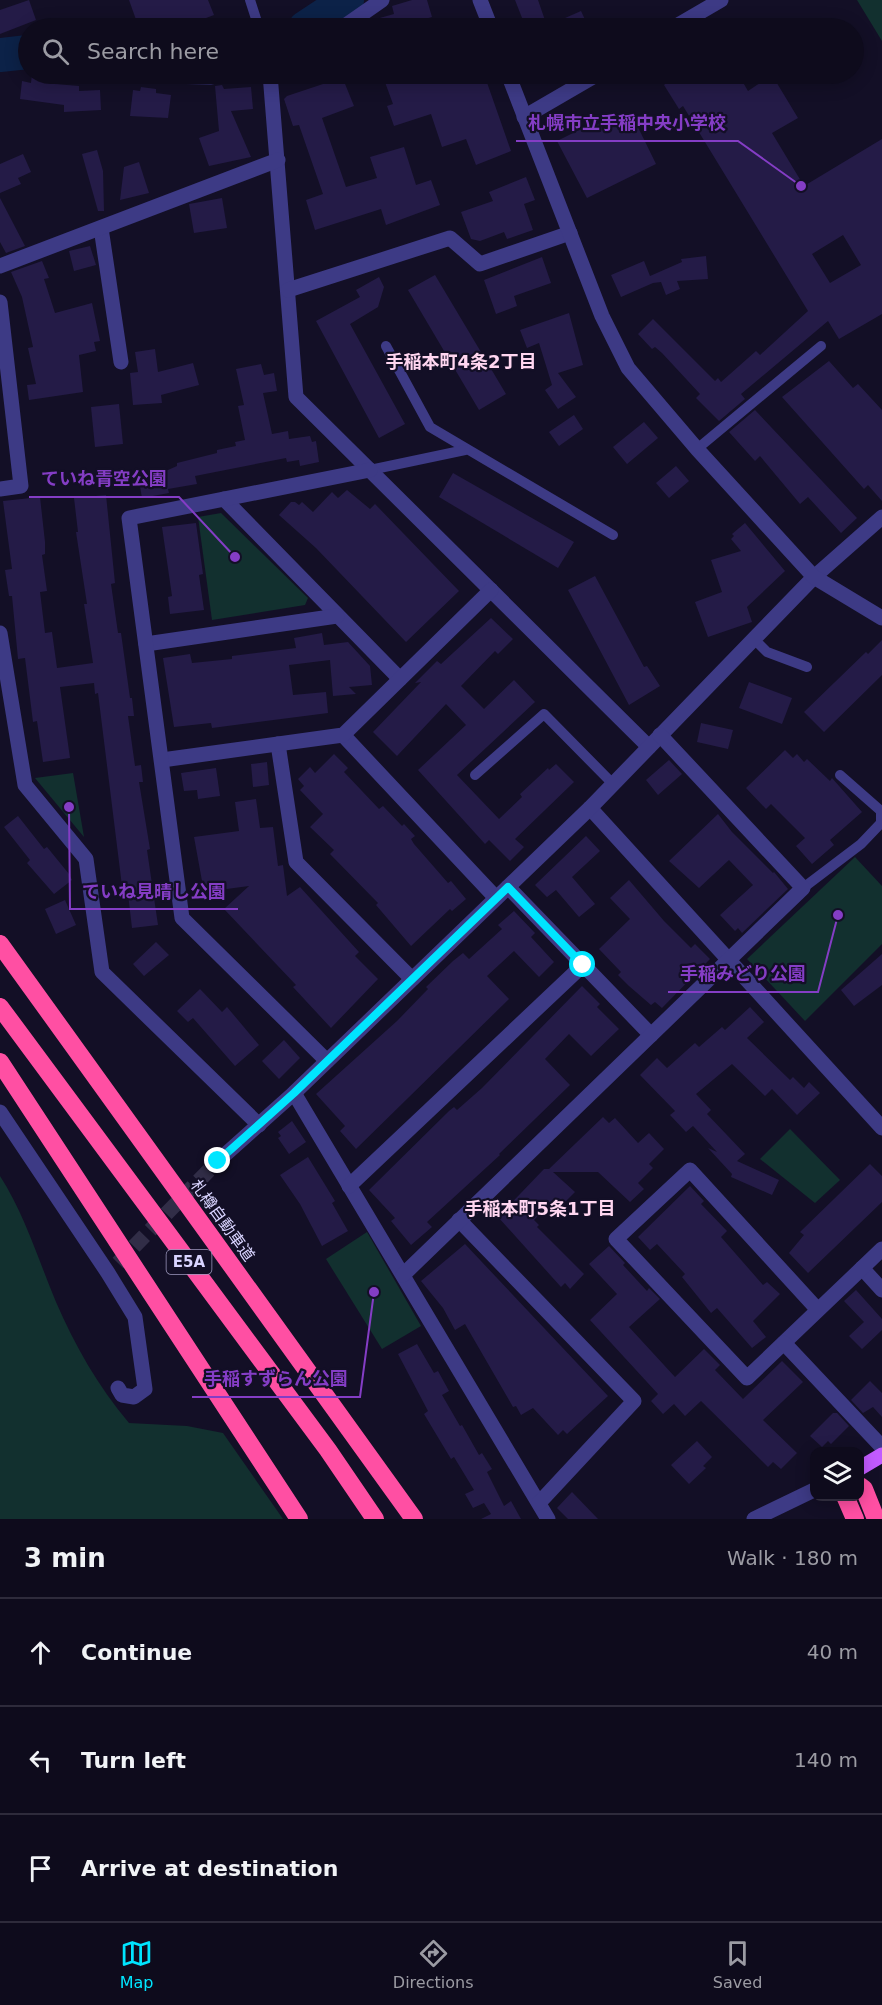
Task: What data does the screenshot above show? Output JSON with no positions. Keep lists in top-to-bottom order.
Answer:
{
  "streets": {
    "highway": ["札樽自動車道", "E5A"]
  },
  "districts": ["手稲本町4条2丁目", "手稲本町5条1丁目"],
  "places": [
    "札幌市立手稲中央小学校",
    "ていね青空公園",
    "ていね見晴し公園",
    "手稲みどり公園",
    "手稲すずらん公園"
  ],
  "page": {
    "search": "Search here",
    "heading": ["3 min", "Walk · 180 m"],
    "list": [
      ["Continue", "40 m"],
      ["Turn left", "140 m"],
      "Arrive at destination"
    ],
    "nav": ["Map", "Directions", "Saved"]
  }
}
